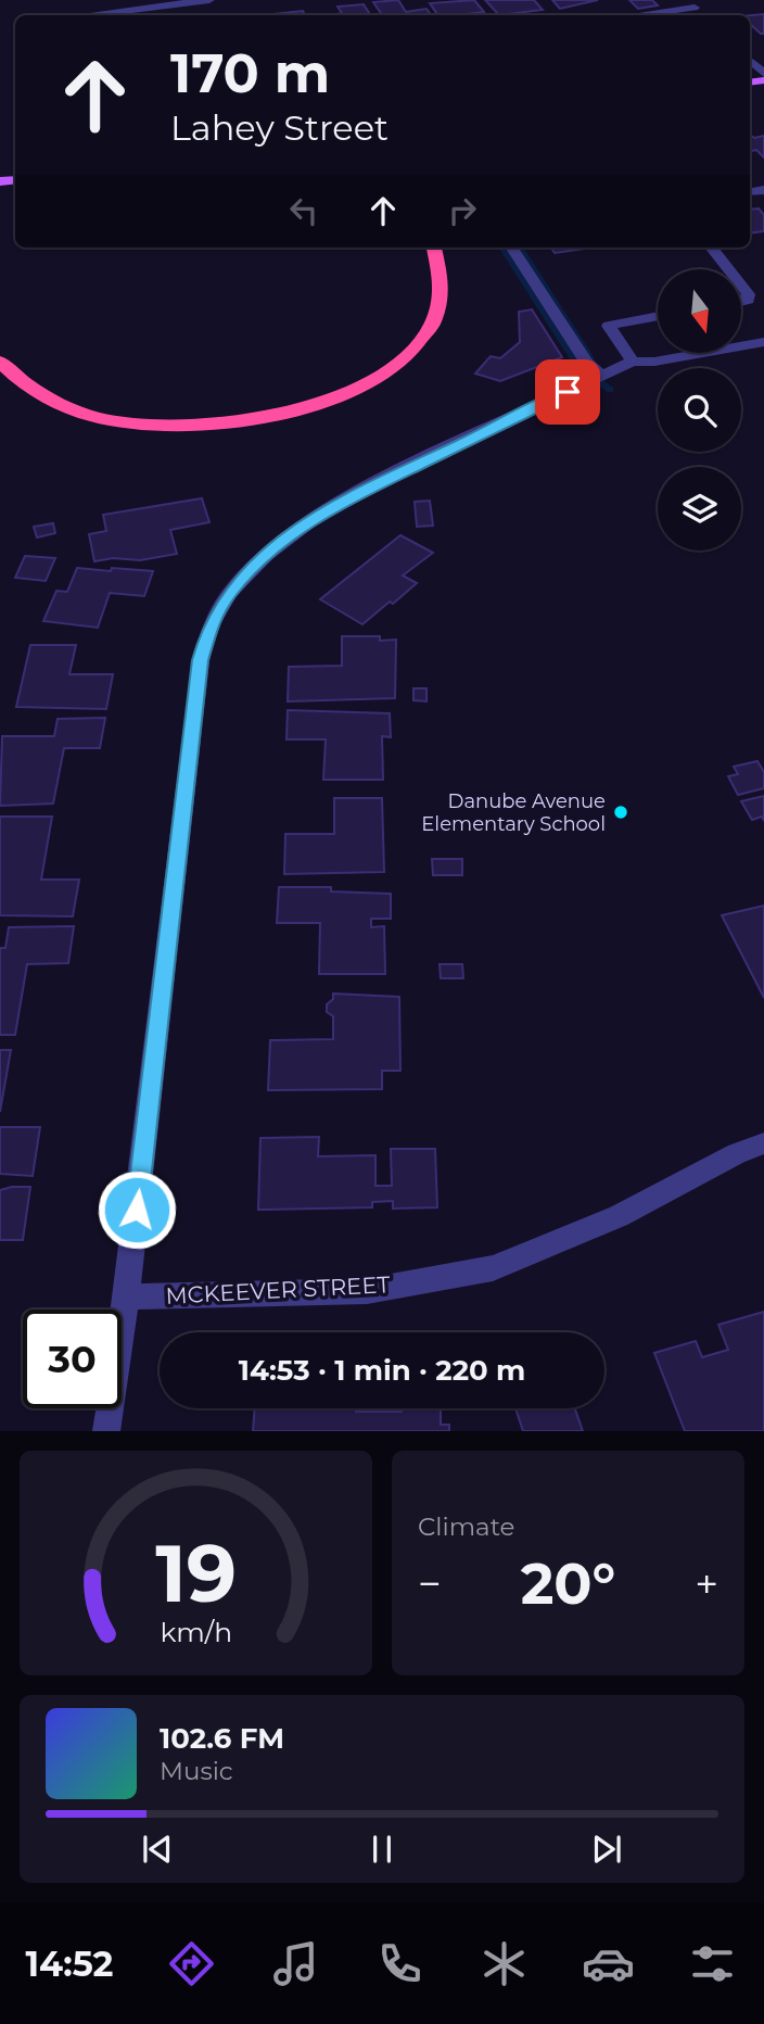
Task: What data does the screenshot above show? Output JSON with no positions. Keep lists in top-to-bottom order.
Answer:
{
  "streets": {
    "street": ["MCKEEVER STREET"]
  },
  "places": ["Danube Avenue Elementary School"],
  "north": "bottom",
  "page": {
    "turn": ["170 m", "Lahey Street"],
    "limit": "30",
    "trip": "14:53 · 1 min · 220 m",
    "tile": "Climate",
    "heat": ["−", "20°", "+"],
    "song": ["102.6 FM", "Music"],
    "tabs": "14:52",
    "gauge": ["19", "km/h"]
  }
}
